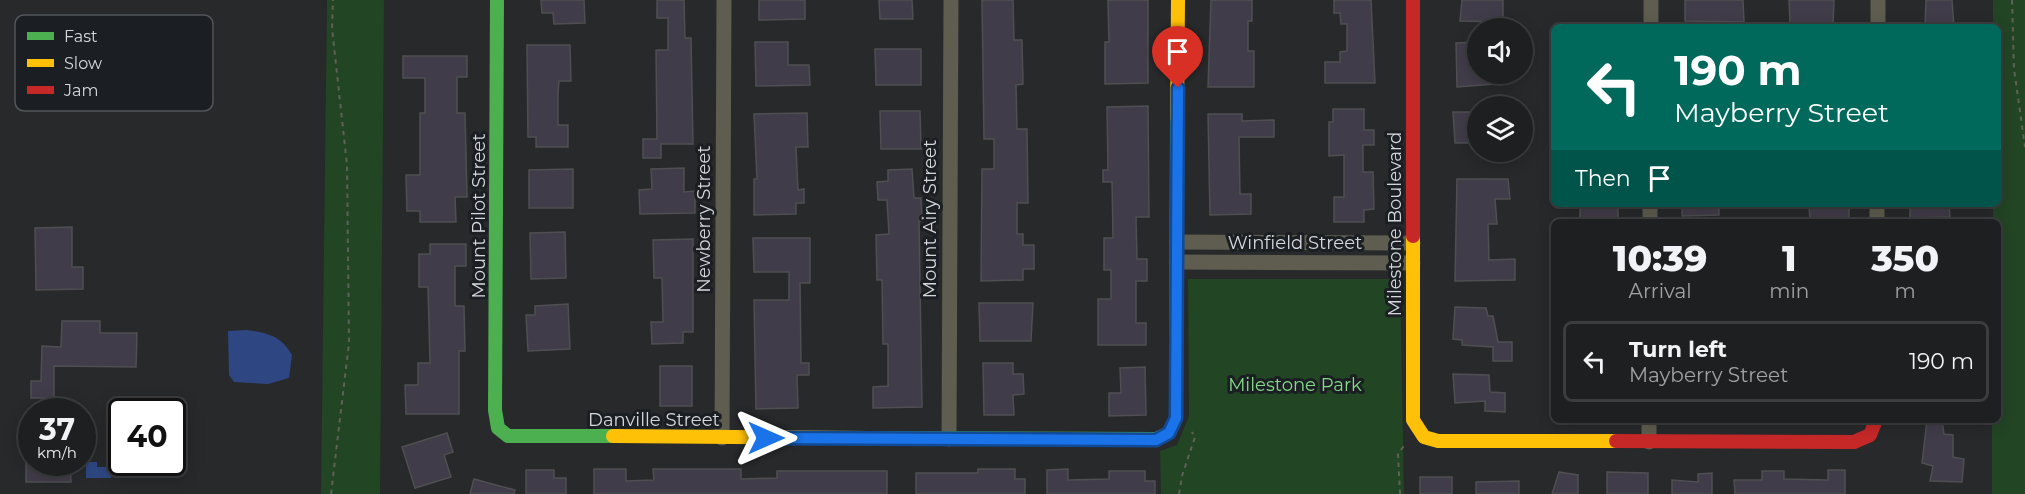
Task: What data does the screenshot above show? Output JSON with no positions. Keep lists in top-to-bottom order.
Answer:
{
  "streets": {
    "street": [
      "Mount Pilot Street",
      "Newberry Street",
      "Mount Airy Street",
      "Milestone Boulevard",
      "Winfield Street",
      "Danville Street"
    ]
  },
  "crossings": [
    ["Mount Pilot Street", "Danville Street"],
    ["Newberry Street", "Danville Street"],
    ["Mount Airy Street", "Danville Street"],
    ["Milestone Boulevard", "Winfield Street"],
    ["Winfield Street", "Danville Street"]
  ],
  "parks": ["Milestone Park"],
  "legend": ["Fast", "Slow", "Jam"],
  "page": {
    "turn": ["190 m", "Mayberry Street"],
    "then": "Then",
    "eta": [
      "10:39",
      "Arrival",
      "1",
      "min",
      "350",
      "m"
    ],
    "list": [
      {
        "name": "Turn left",
        "note": "Mayberry Street",
        "value": "190 m"
      }
    ],
    "speed": "37 km/h",
    "limit": "40"
  }
}
